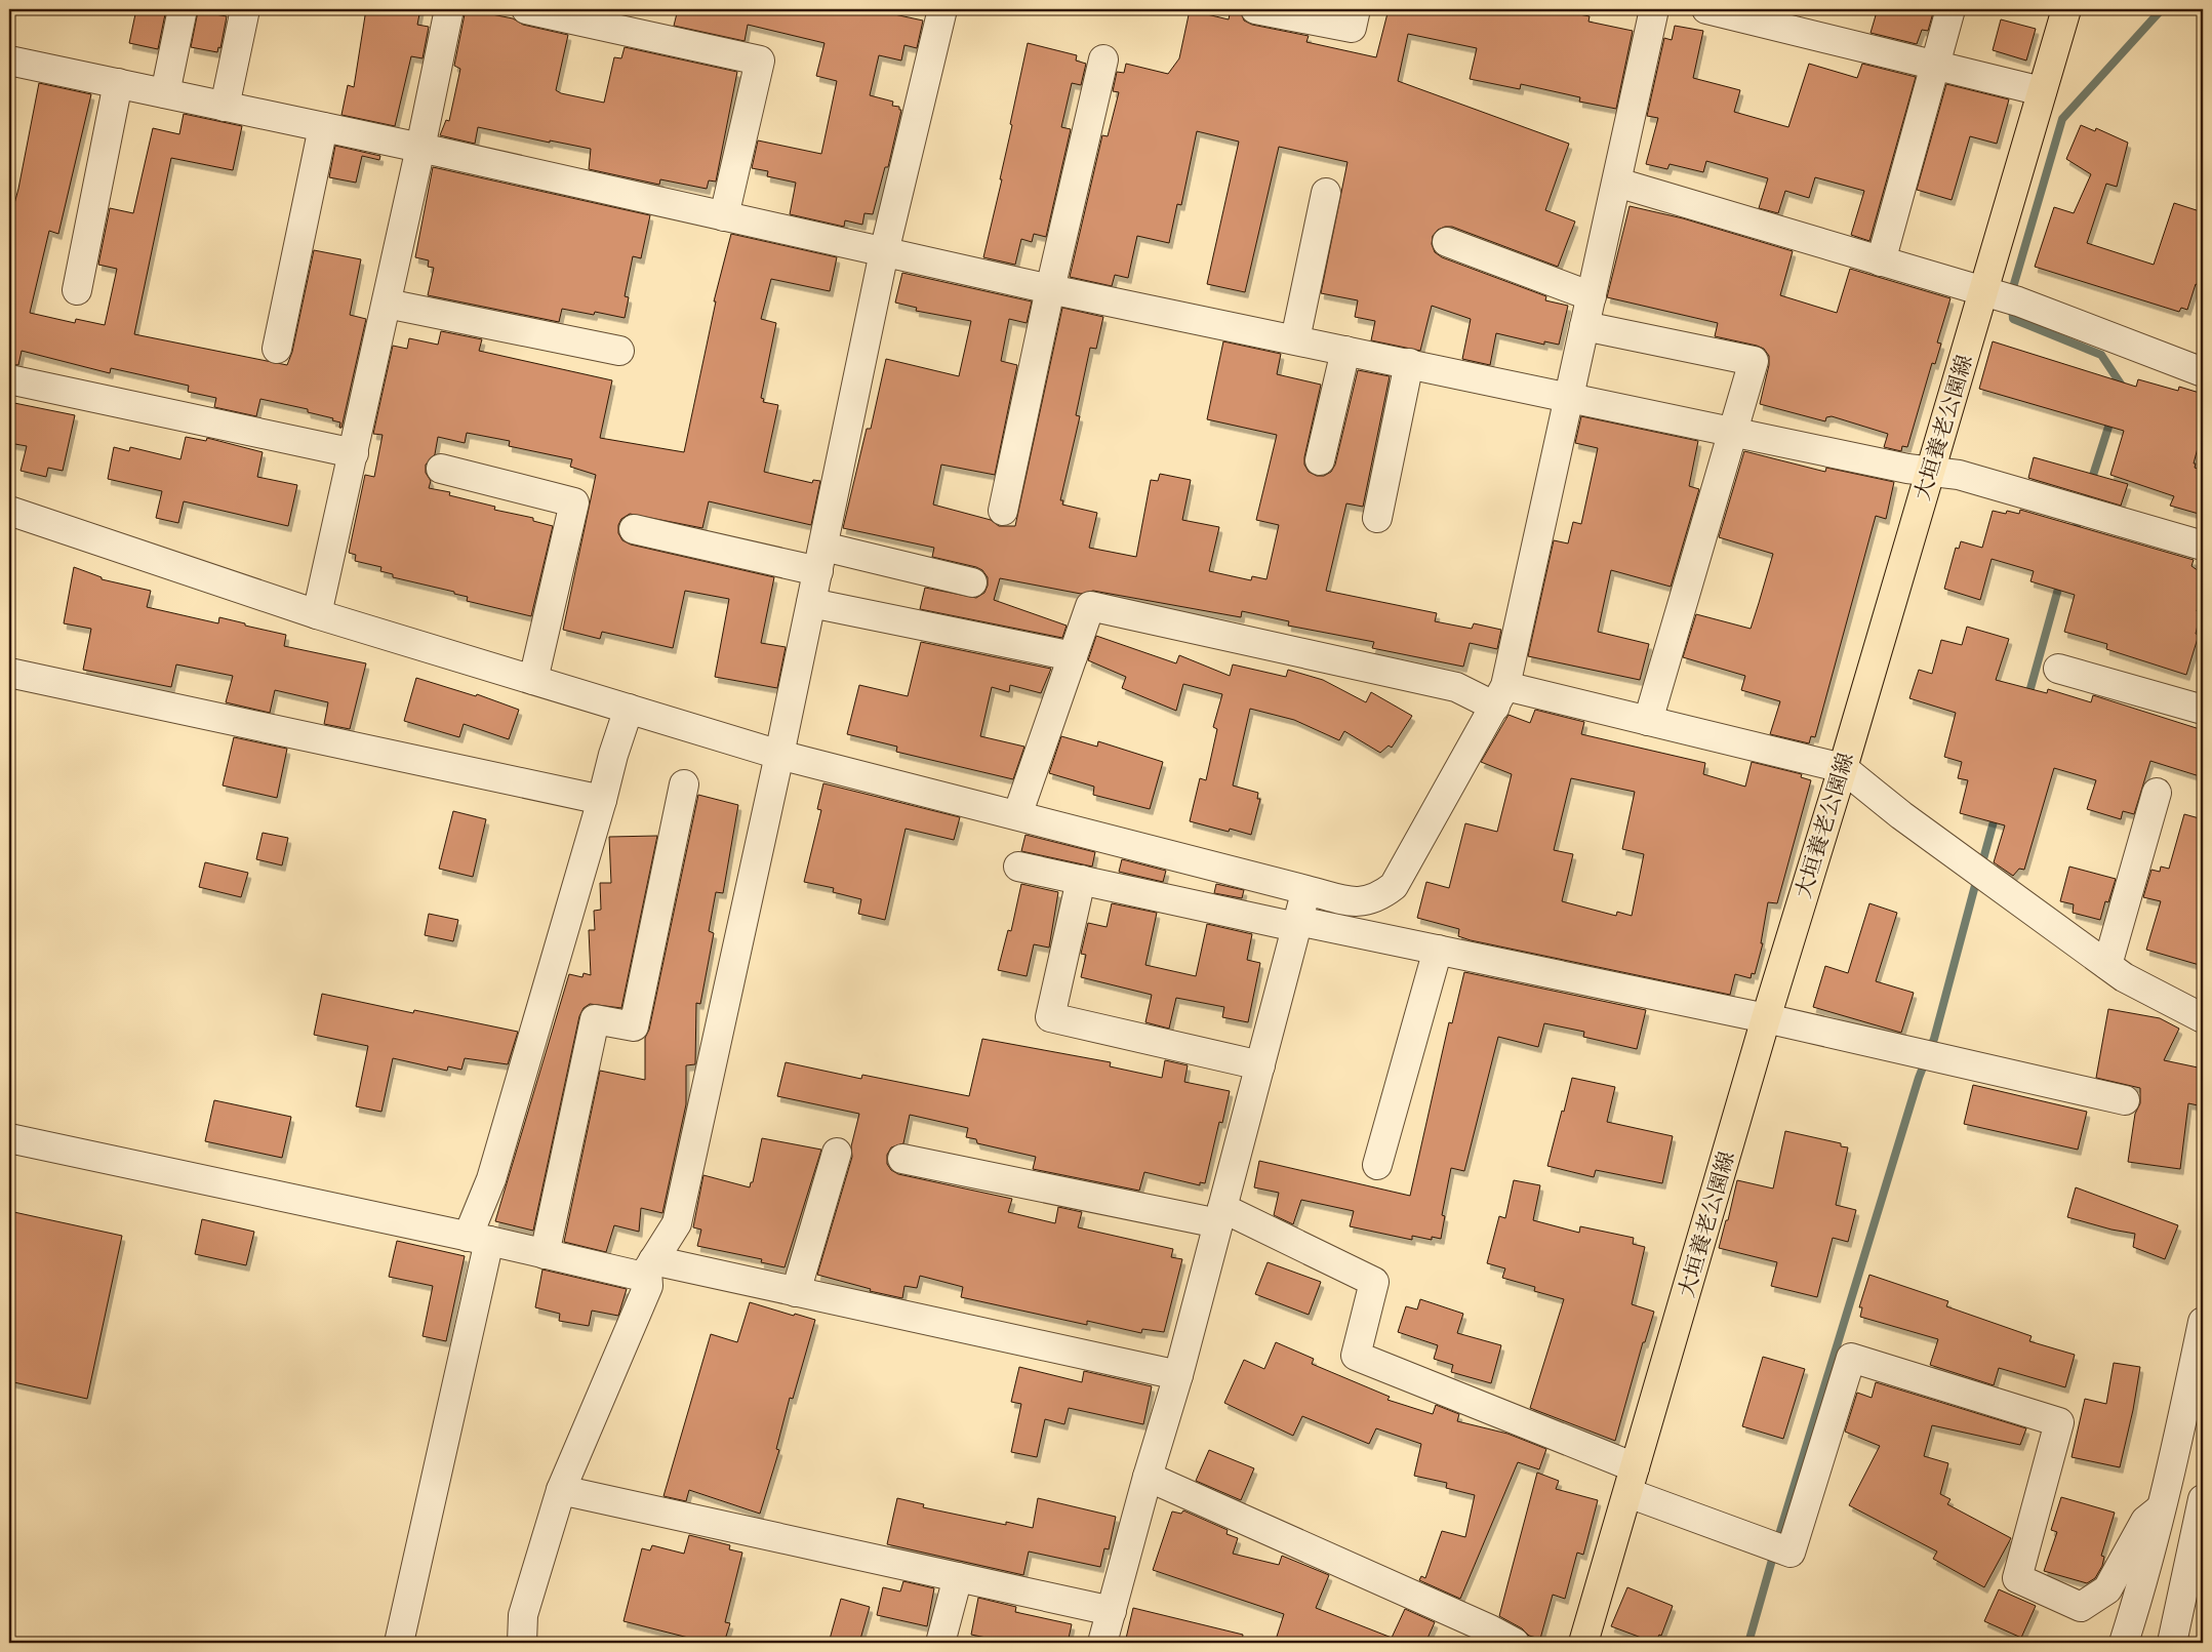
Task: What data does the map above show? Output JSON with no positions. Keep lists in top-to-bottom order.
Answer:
{
  "streets": {
    "main road": ["大垣養老公園線"]
  }
}
